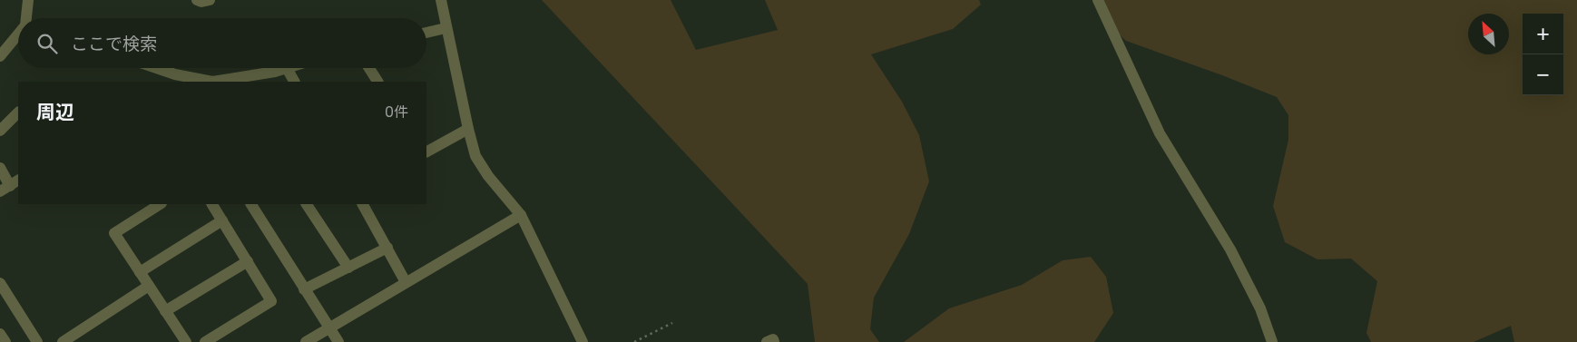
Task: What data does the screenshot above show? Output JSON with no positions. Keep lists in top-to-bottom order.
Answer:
{
  "north": "top left",
  "page": {
    "map_buttons": ["+", "−"],
    "search": "ここで検索",
    "heading": ["周辺", "0件"]
  }
}
